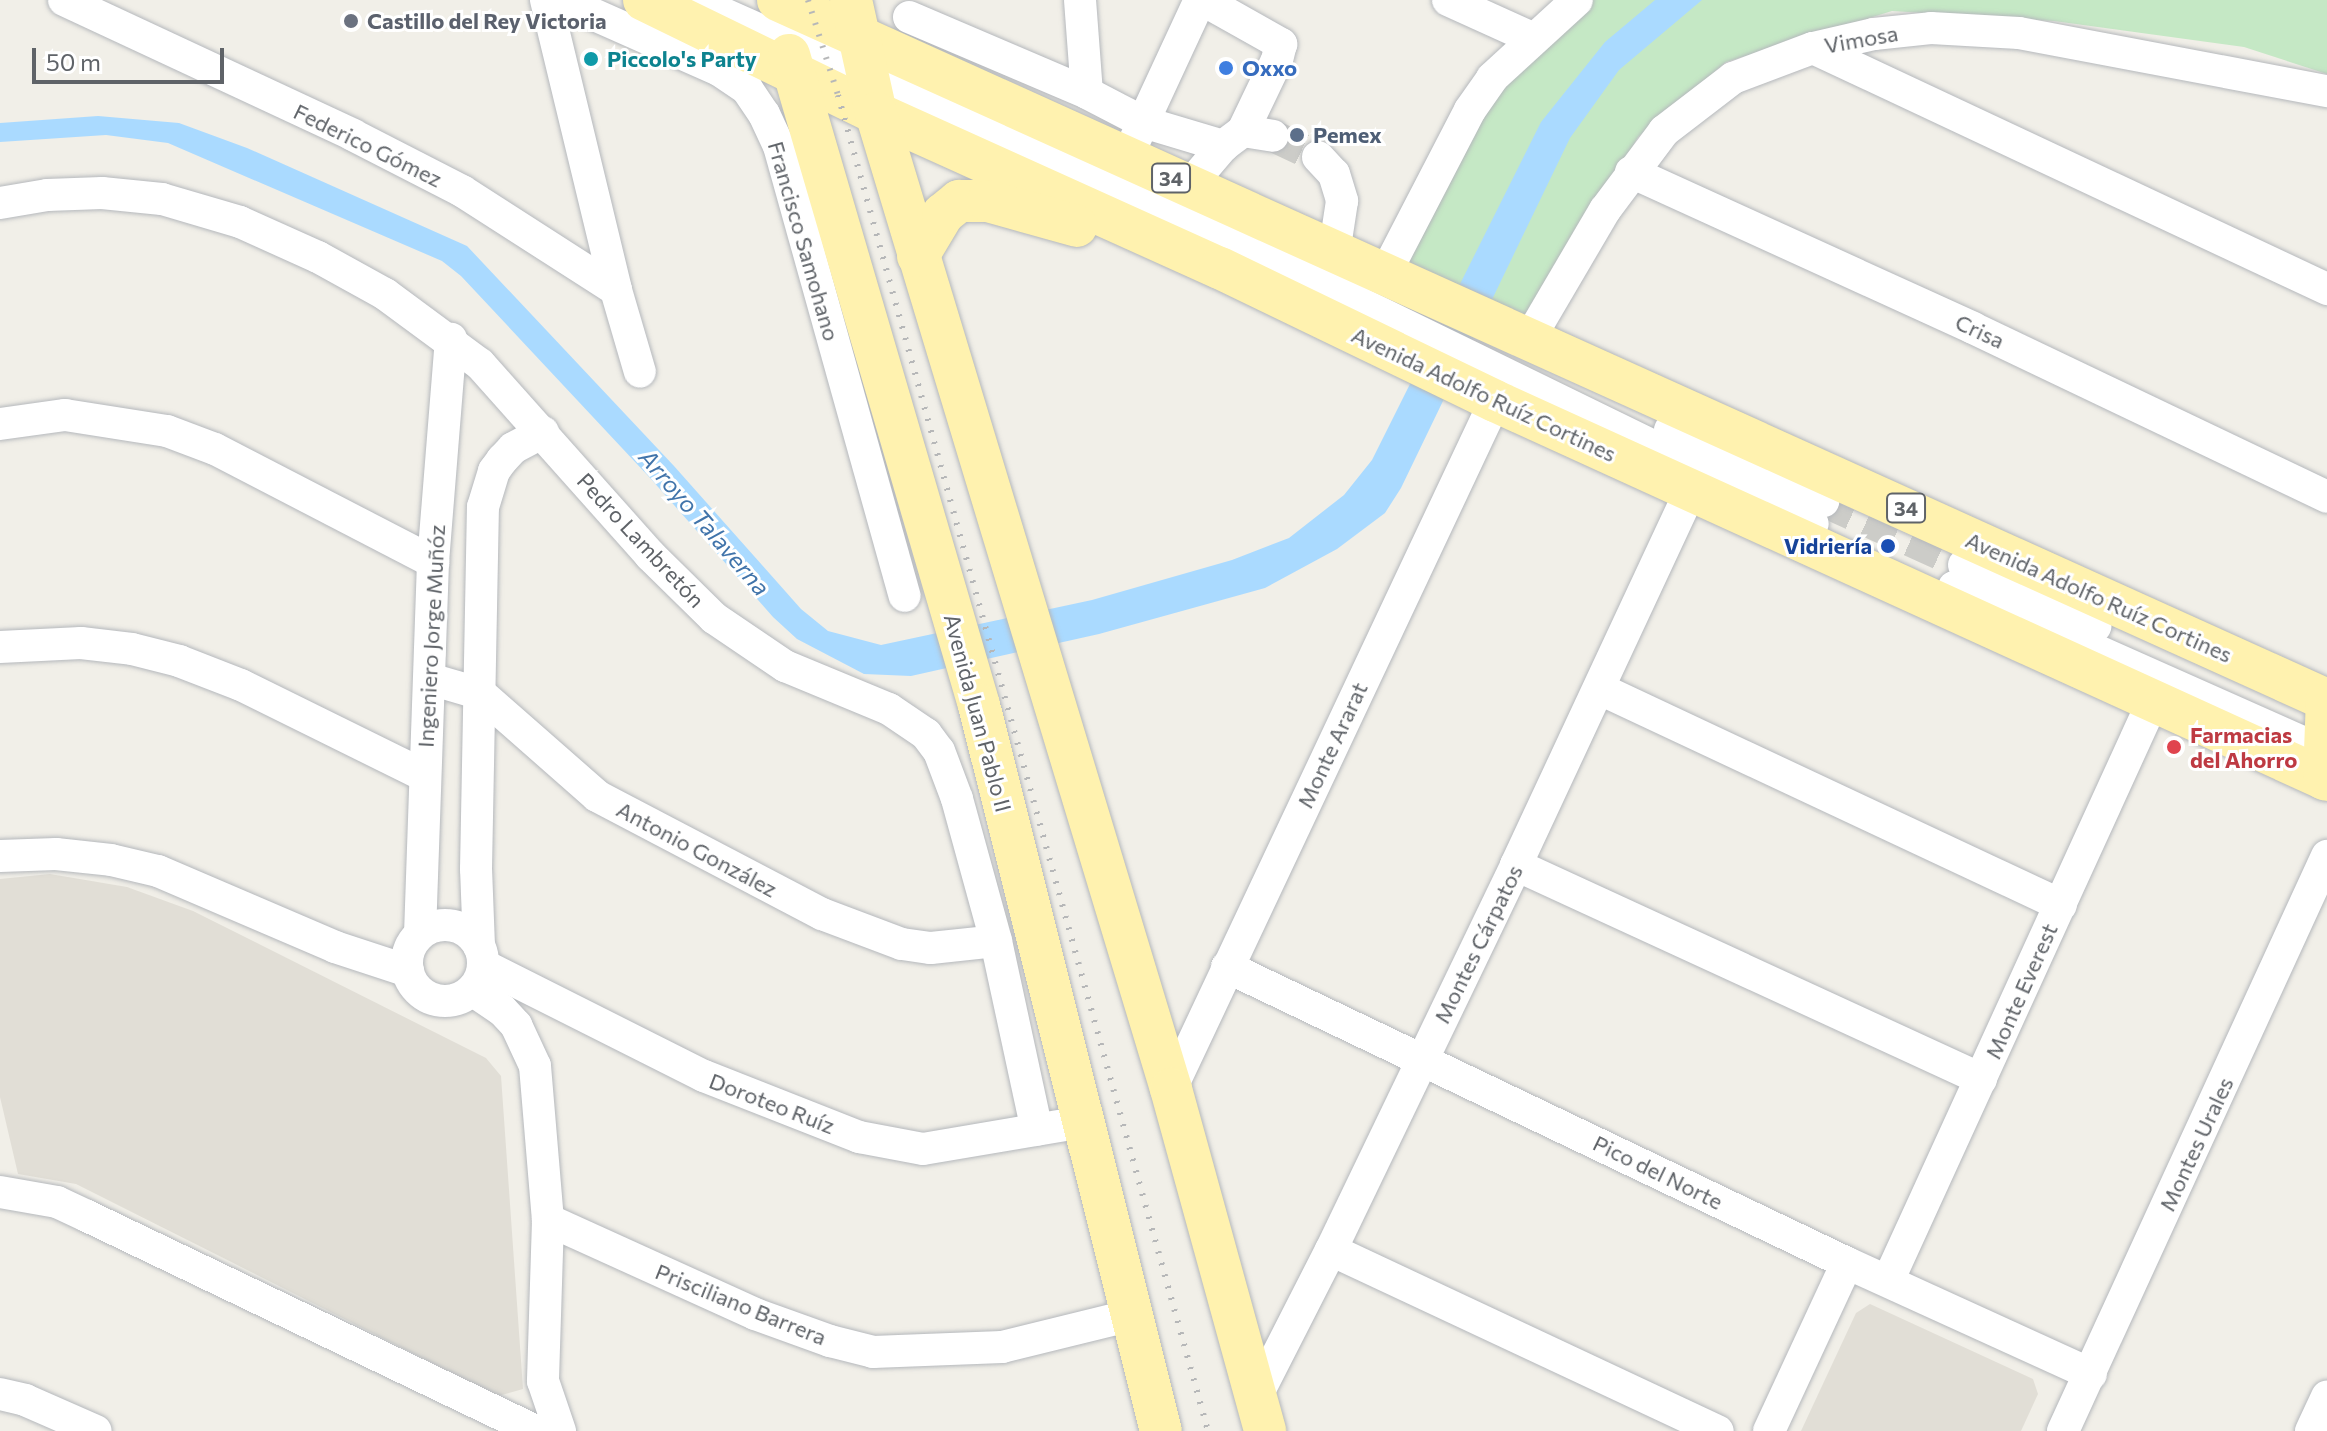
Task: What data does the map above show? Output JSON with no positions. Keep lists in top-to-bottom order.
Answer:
{
  "streets": {
    "main road": ["34", "Avenida Adolfo Ruíz Cortines", "Avenida Juan Pablo II"],
    "street": [
      "Vimosa",
      "Federico Gómez",
      "Francisco Samohano",
      "Crisa",
      "Pedro Lambretón",
      "Ingeniero Jorge Muñóz",
      "Monte Ararat",
      "Antonio González",
      "Montes Cárpatos",
      "Monte Everest",
      "Doroteo Ruíz",
      "Montes Urales",
      "Pico del Norte",
      "Prisciliano Barrera"
    ]
  },
  "crossings": [
    ["Vimosa", "Crisa"],
    ["Vimosa", "Avenida Adolfo Ruíz Cortines"],
    ["Avenida Adolfo Ruíz Cortines", "Avenida Juan Pablo II"],
    ["Avenida Adolfo Ruíz Cortines", "Monte Ararat"],
    ["Avenida Adolfo Ruíz Cortines", "Montes Cárpatos"],
    ["Avenida Adolfo Ruíz Cortines", "Monte Everest"],
    ["Pedro Lambretón", "Ingeniero Jorge Muñóz"],
    ["Pedro Lambretón", "Antonio González"],
    ["Pedro Lambretón", "Doroteo Ruíz"],
    ["Ingeniero Jorge Muñóz", "Antonio González"],
    ["Ingeniero Jorge Muñóz", "Doroteo Ruíz"],
    ["Avenida Juan Pablo II", "Doroteo Ruíz"],
    ["Avenida Juan Pablo II", "Prisciliano Barrera"],
    ["Monte Ararat", "Pico del Norte"],
    ["Montes Cárpatos", "Pico del Norte"],
    ["Monte Everest", "Pico del Norte"],
    ["Montes Urales", "Pico del Norte"]
  ],
  "water": ["Arroyo Talaverna"],
  "places": [
    "Castillo del Rey Victoria",
    "Piccolo's Party",
    "Oxxo",
    "Pemex",
    "Vidriería",
    "Farmacias del Ahorro"
  ],
  "scale_bar": "50 m"
}
